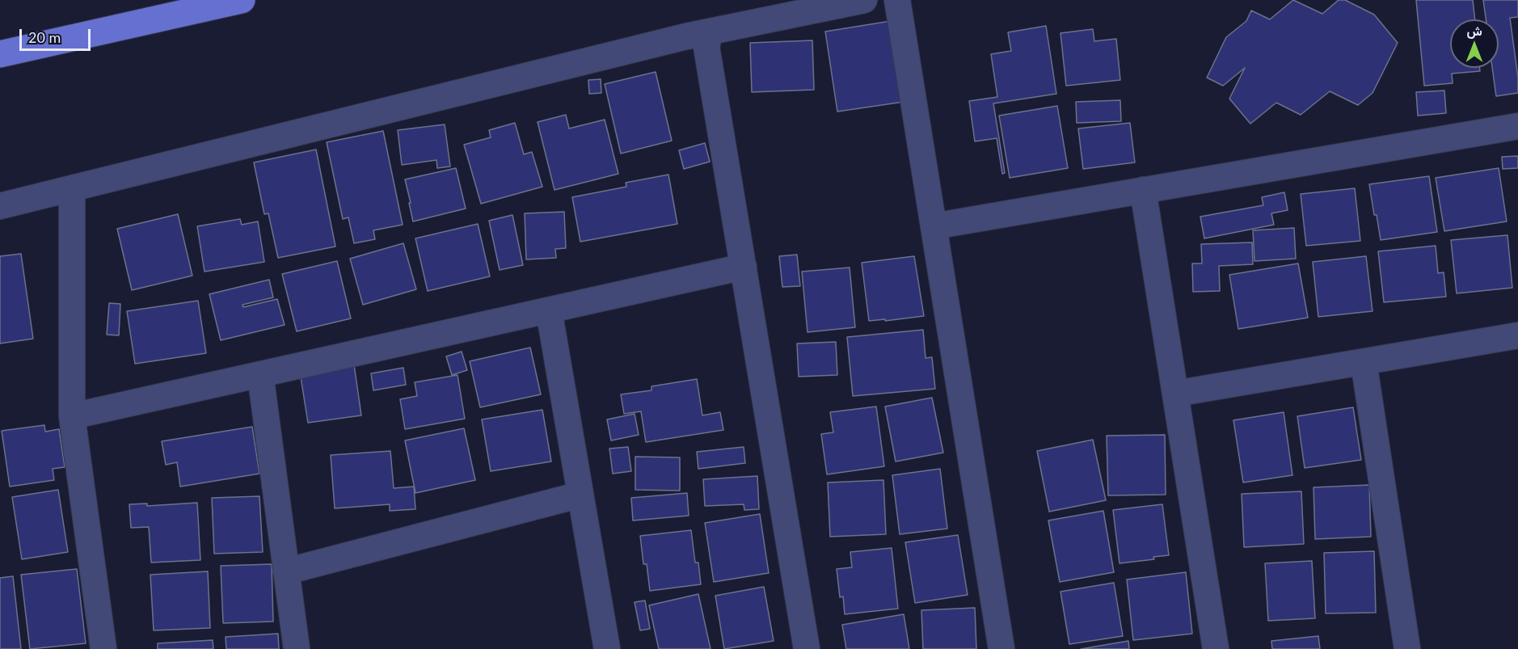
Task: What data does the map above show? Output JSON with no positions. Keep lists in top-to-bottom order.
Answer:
{
  "scale_bar": "20 m",
  "north": "top"
}
